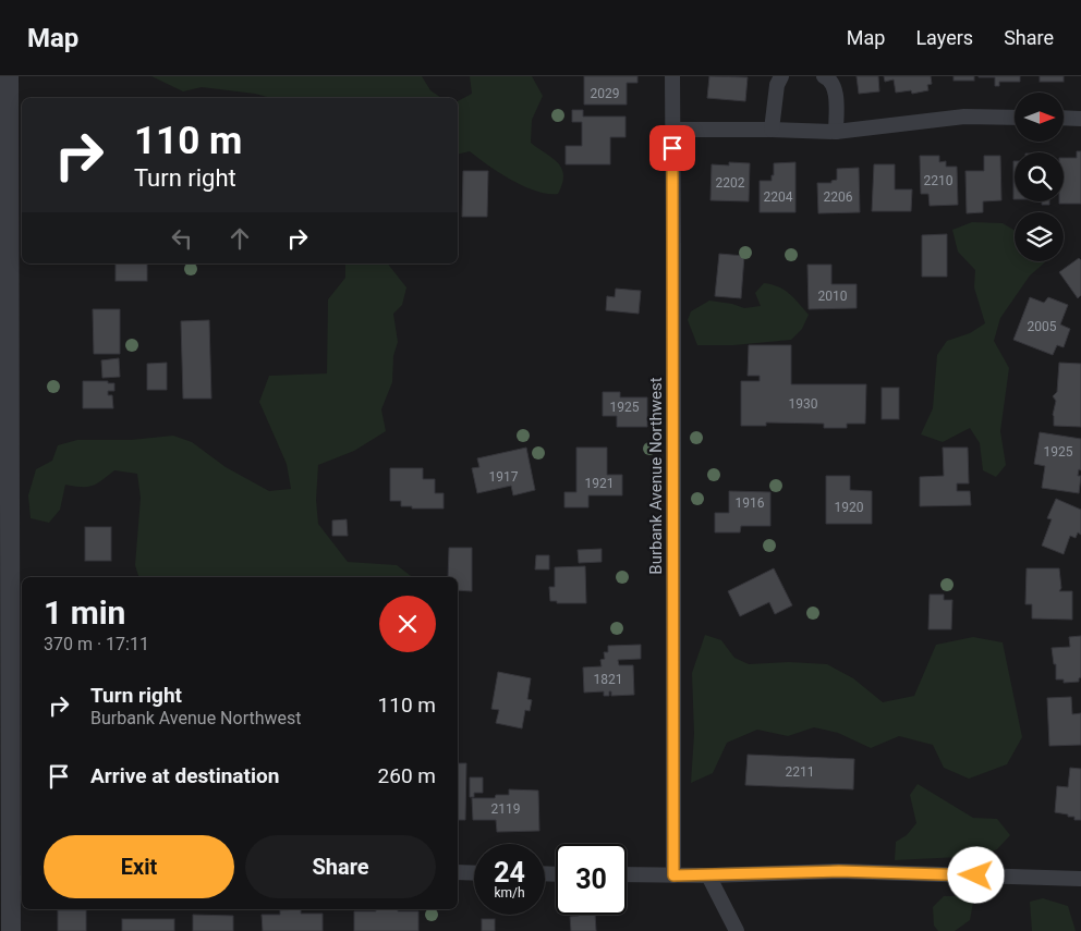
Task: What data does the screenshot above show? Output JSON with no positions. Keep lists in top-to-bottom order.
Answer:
{
  "streets": {
    "street": ["Burbank Avenue Northwest"]
  },
  "house_numbers": [
    "2029",
    "2210",
    "2202",
    "2204",
    "2206",
    "2010",
    "2005",
    "1930",
    "1925",
    "1925",
    "1917",
    "1921",
    "1916",
    "1920",
    "1821",
    "2211",
    "2119"
  ],
  "north": "right",
  "page": {
    "header": "Map",
    "nav": ["Map", "Layers", "Share"],
    "turn": ["110 m", "Turn right"],
    "heading": ["1 min", "370 m · 17:11"],
    "list": [
      {
        "name": "Turn right",
        "note": "Burbank Avenue Northwest",
        "value": "110 m"
      },
      {
        "name": "Arrive at destination",
        "value": "260 m"
      }
    ],
    "buttons": ["Exit", "Share"],
    "speed": "24 km/h",
    "limit": "30"
  }
}
